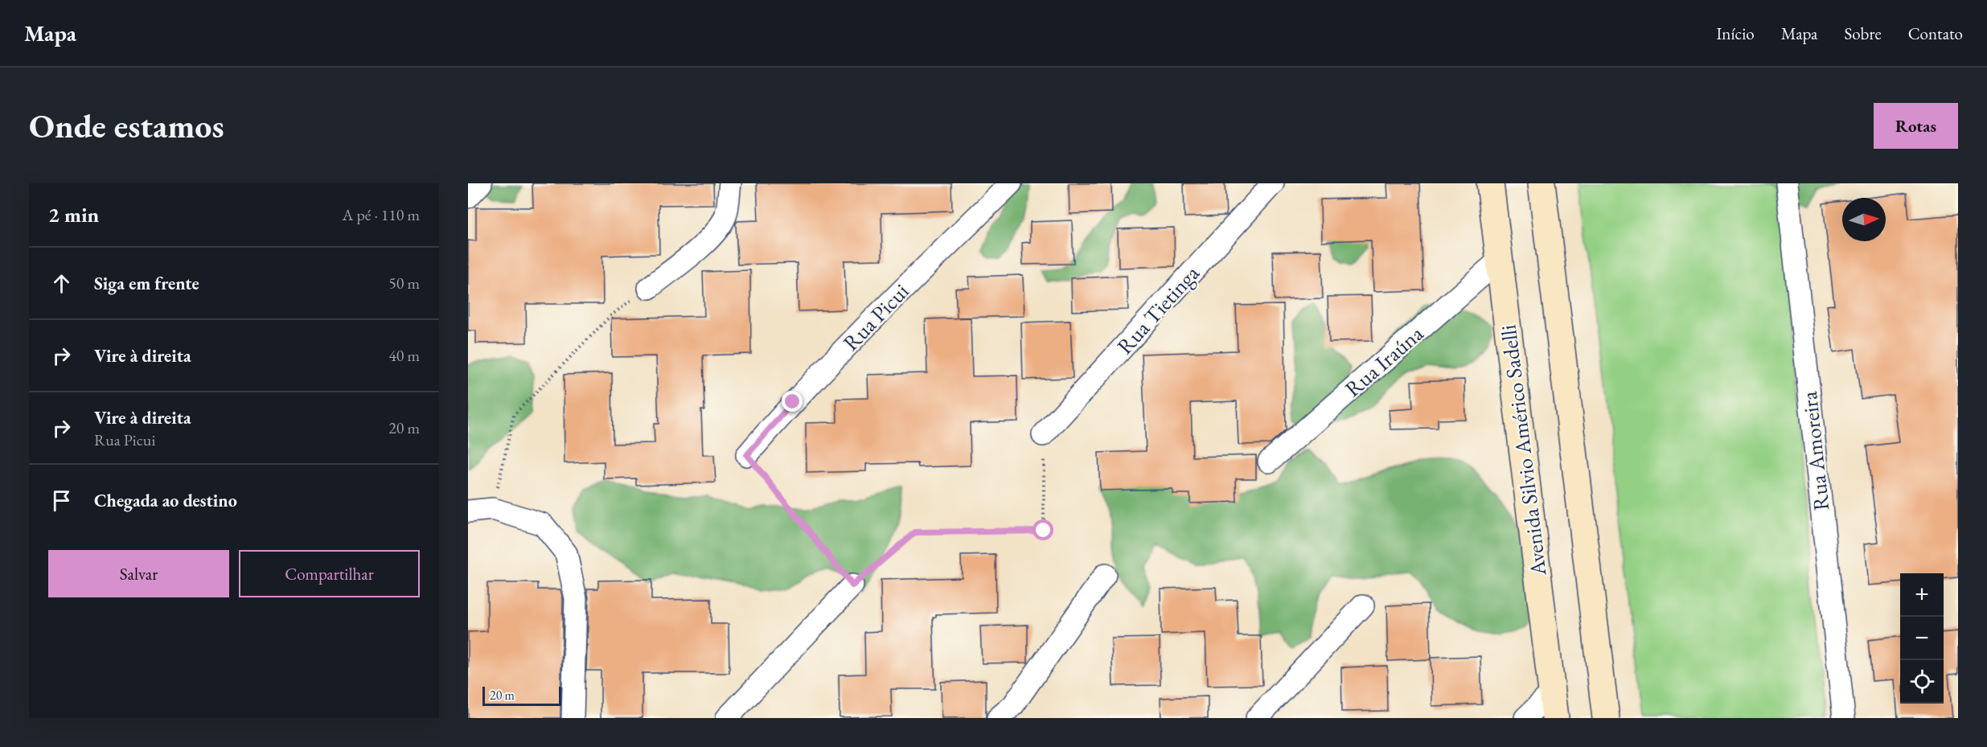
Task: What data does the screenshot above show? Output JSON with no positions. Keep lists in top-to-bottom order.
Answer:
{
  "streets": {
    "main road": ["Avenida Silvio Américo Sadelli"],
    "street": [
      "Rua Tietinga",
      "Rua Picui",
      "Rua Iraúna",
      "Rua Amoreira"
    ]
  },
  "crossings": [
    ["Rua Iraúna", "Avenida Silvio Américo Sadelli"]
  ],
  "scale_bar": "20 m",
  "north": "right",
  "page": {
    "header": "Mapa",
    "nav": [
      "Início",
      "Mapa",
      "Sobre",
      "Contato"
    ],
    "buttons": [
      "Rotas",
      ["Salvar", "Compartilhar"]
    ],
    "title": "Onde estamos",
    "heading": ["2 min", "A pé · 110 m"],
    "list": [
      ["Siga em frente", "50 m"],
      ["Vire à direita", "40 m"],
      ["Vire à direita", "Rua Picui", "20 m"],
      "Chegada ao destino"
    ],
    "map_buttons": ["+", "−"],
    "scale": "20 m"
  }
}
